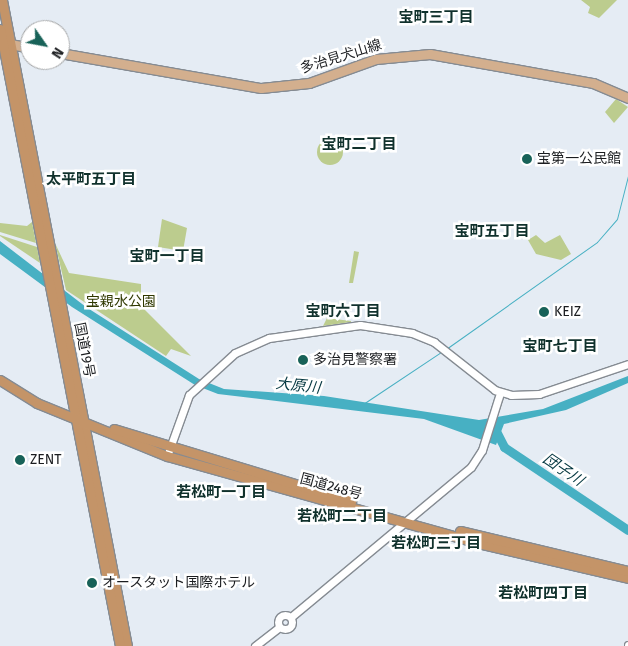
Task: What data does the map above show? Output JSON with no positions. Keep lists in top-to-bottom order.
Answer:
{
  "streets": {
    "highway": ["国道19号", "国道248号"],
    "main road": ["多治見犬山線"]
  },
  "crossings": [
    ["国道19号", "国道248号"]
  ],
  "districts": [
    "宝町三丁目",
    "宝町二丁目",
    "太平町五丁目",
    "宝町五丁目",
    "宝町一丁目",
    "宝町六丁目",
    "宝町七丁目",
    "若松町一丁目",
    "若松町二丁目",
    "若松町三丁目",
    "若松町四丁目"
  ],
  "water": ["大原川", "団子川"],
  "parks": ["宝親水公園"],
  "places": [
    "宝第一公民館",
    "KEIZ",
    "多治見警察署",
    "ZENT",
    "オースタット国際ホテル"
  ],
  "north": "bottom right"
}
